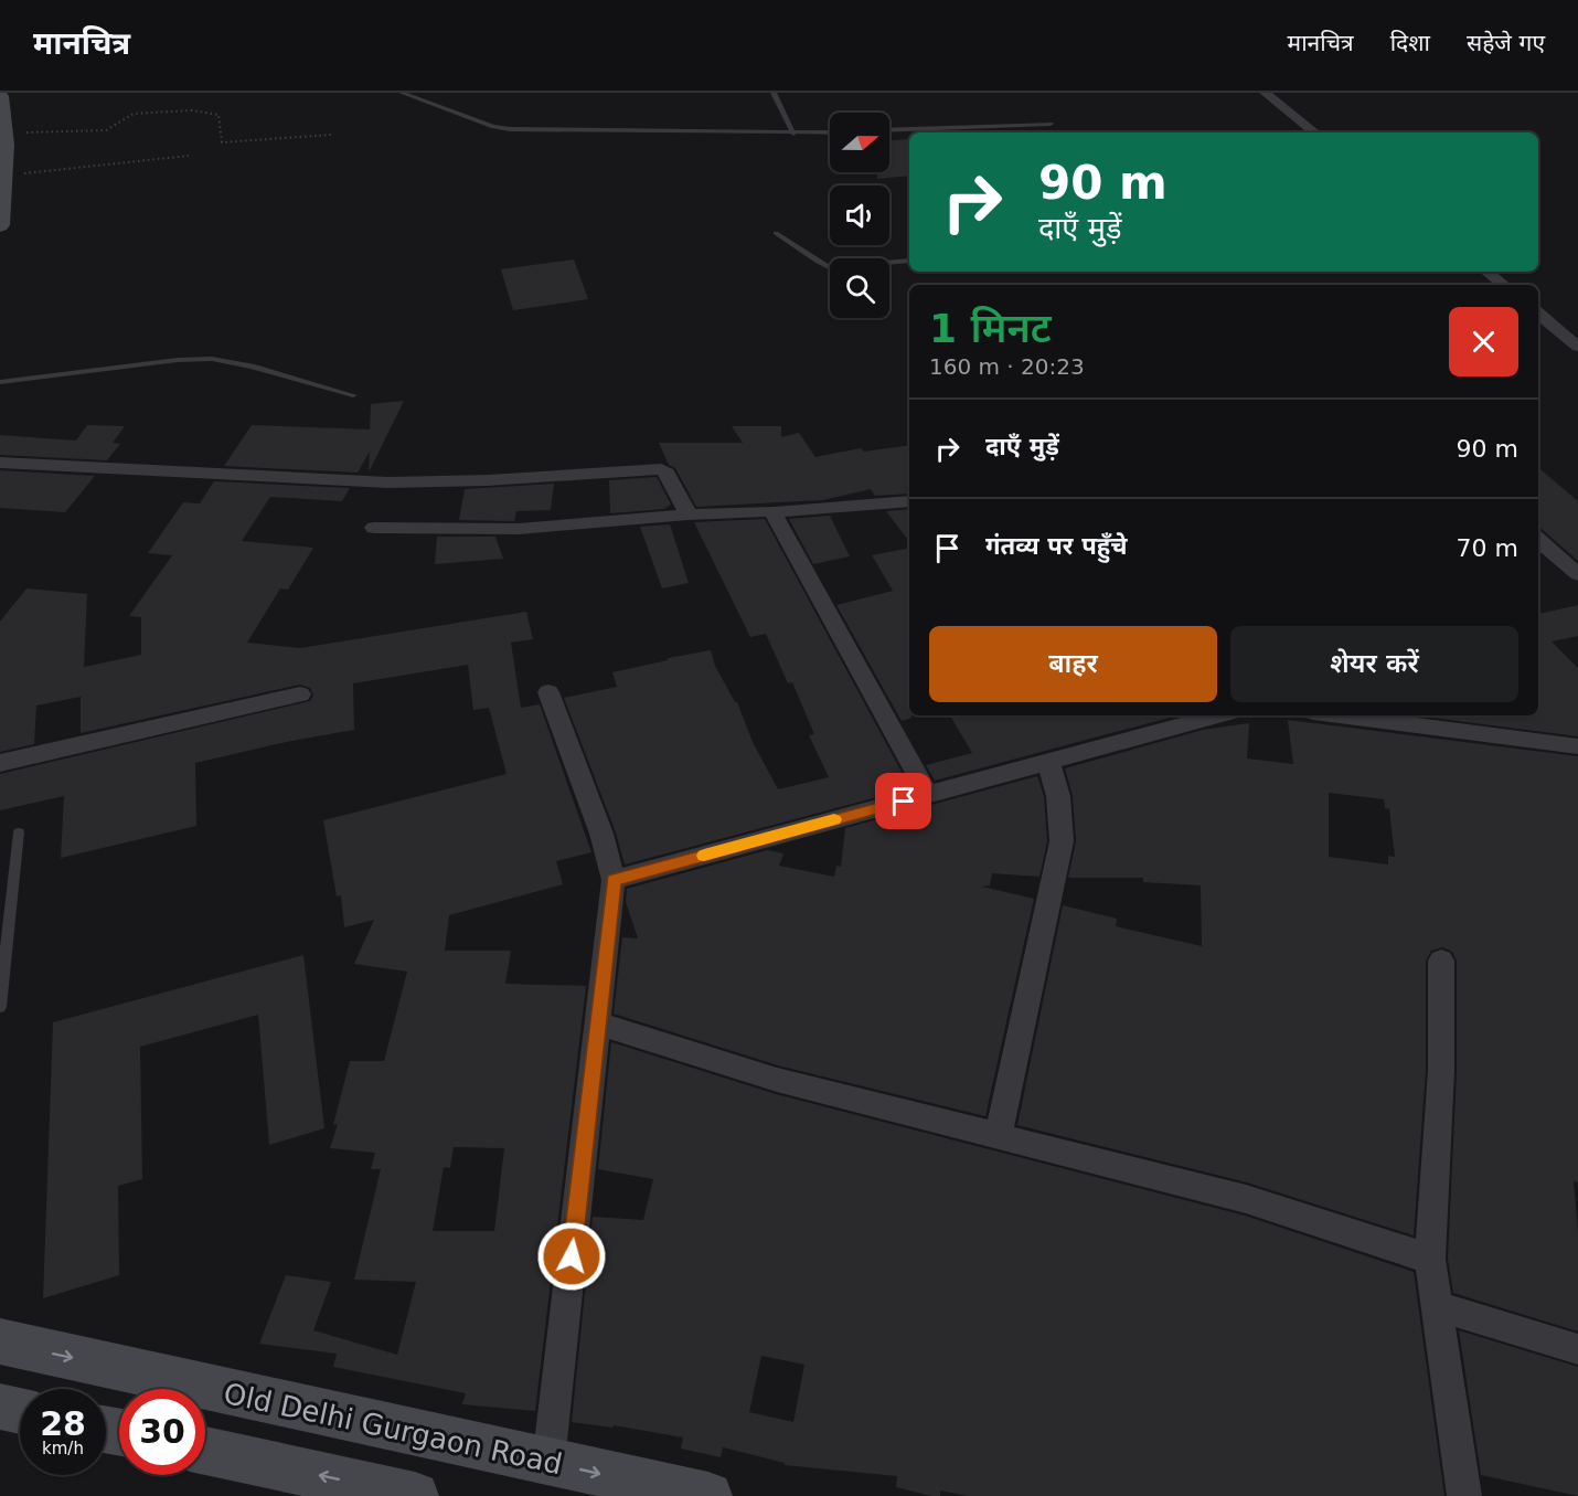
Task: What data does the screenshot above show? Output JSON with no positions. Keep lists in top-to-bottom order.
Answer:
{
  "streets": {
    "main road": ["Old Delhi Gurgaon Road"]
  },
  "north": "right",
  "page": {
    "header": "मानचित्र",
    "nav": ["मानचित्र", "दिशा", "सहेजे गए"],
    "turn": ["90 m", "दाएँ मुड़ें"],
    "heading": ["1 मिनट", "160 m · 20:23"],
    "list": [
      {
        "name": "दाएँ मुड़ें",
        "value": "90 m"
      },
      {
        "name": "गंतव्य पर पहुँचे",
        "value": "70 m"
      }
    ],
    "buttons": ["बाहर", "शेयर करें"],
    "speed": "28 km/h",
    "limit": "30"
  }
}
